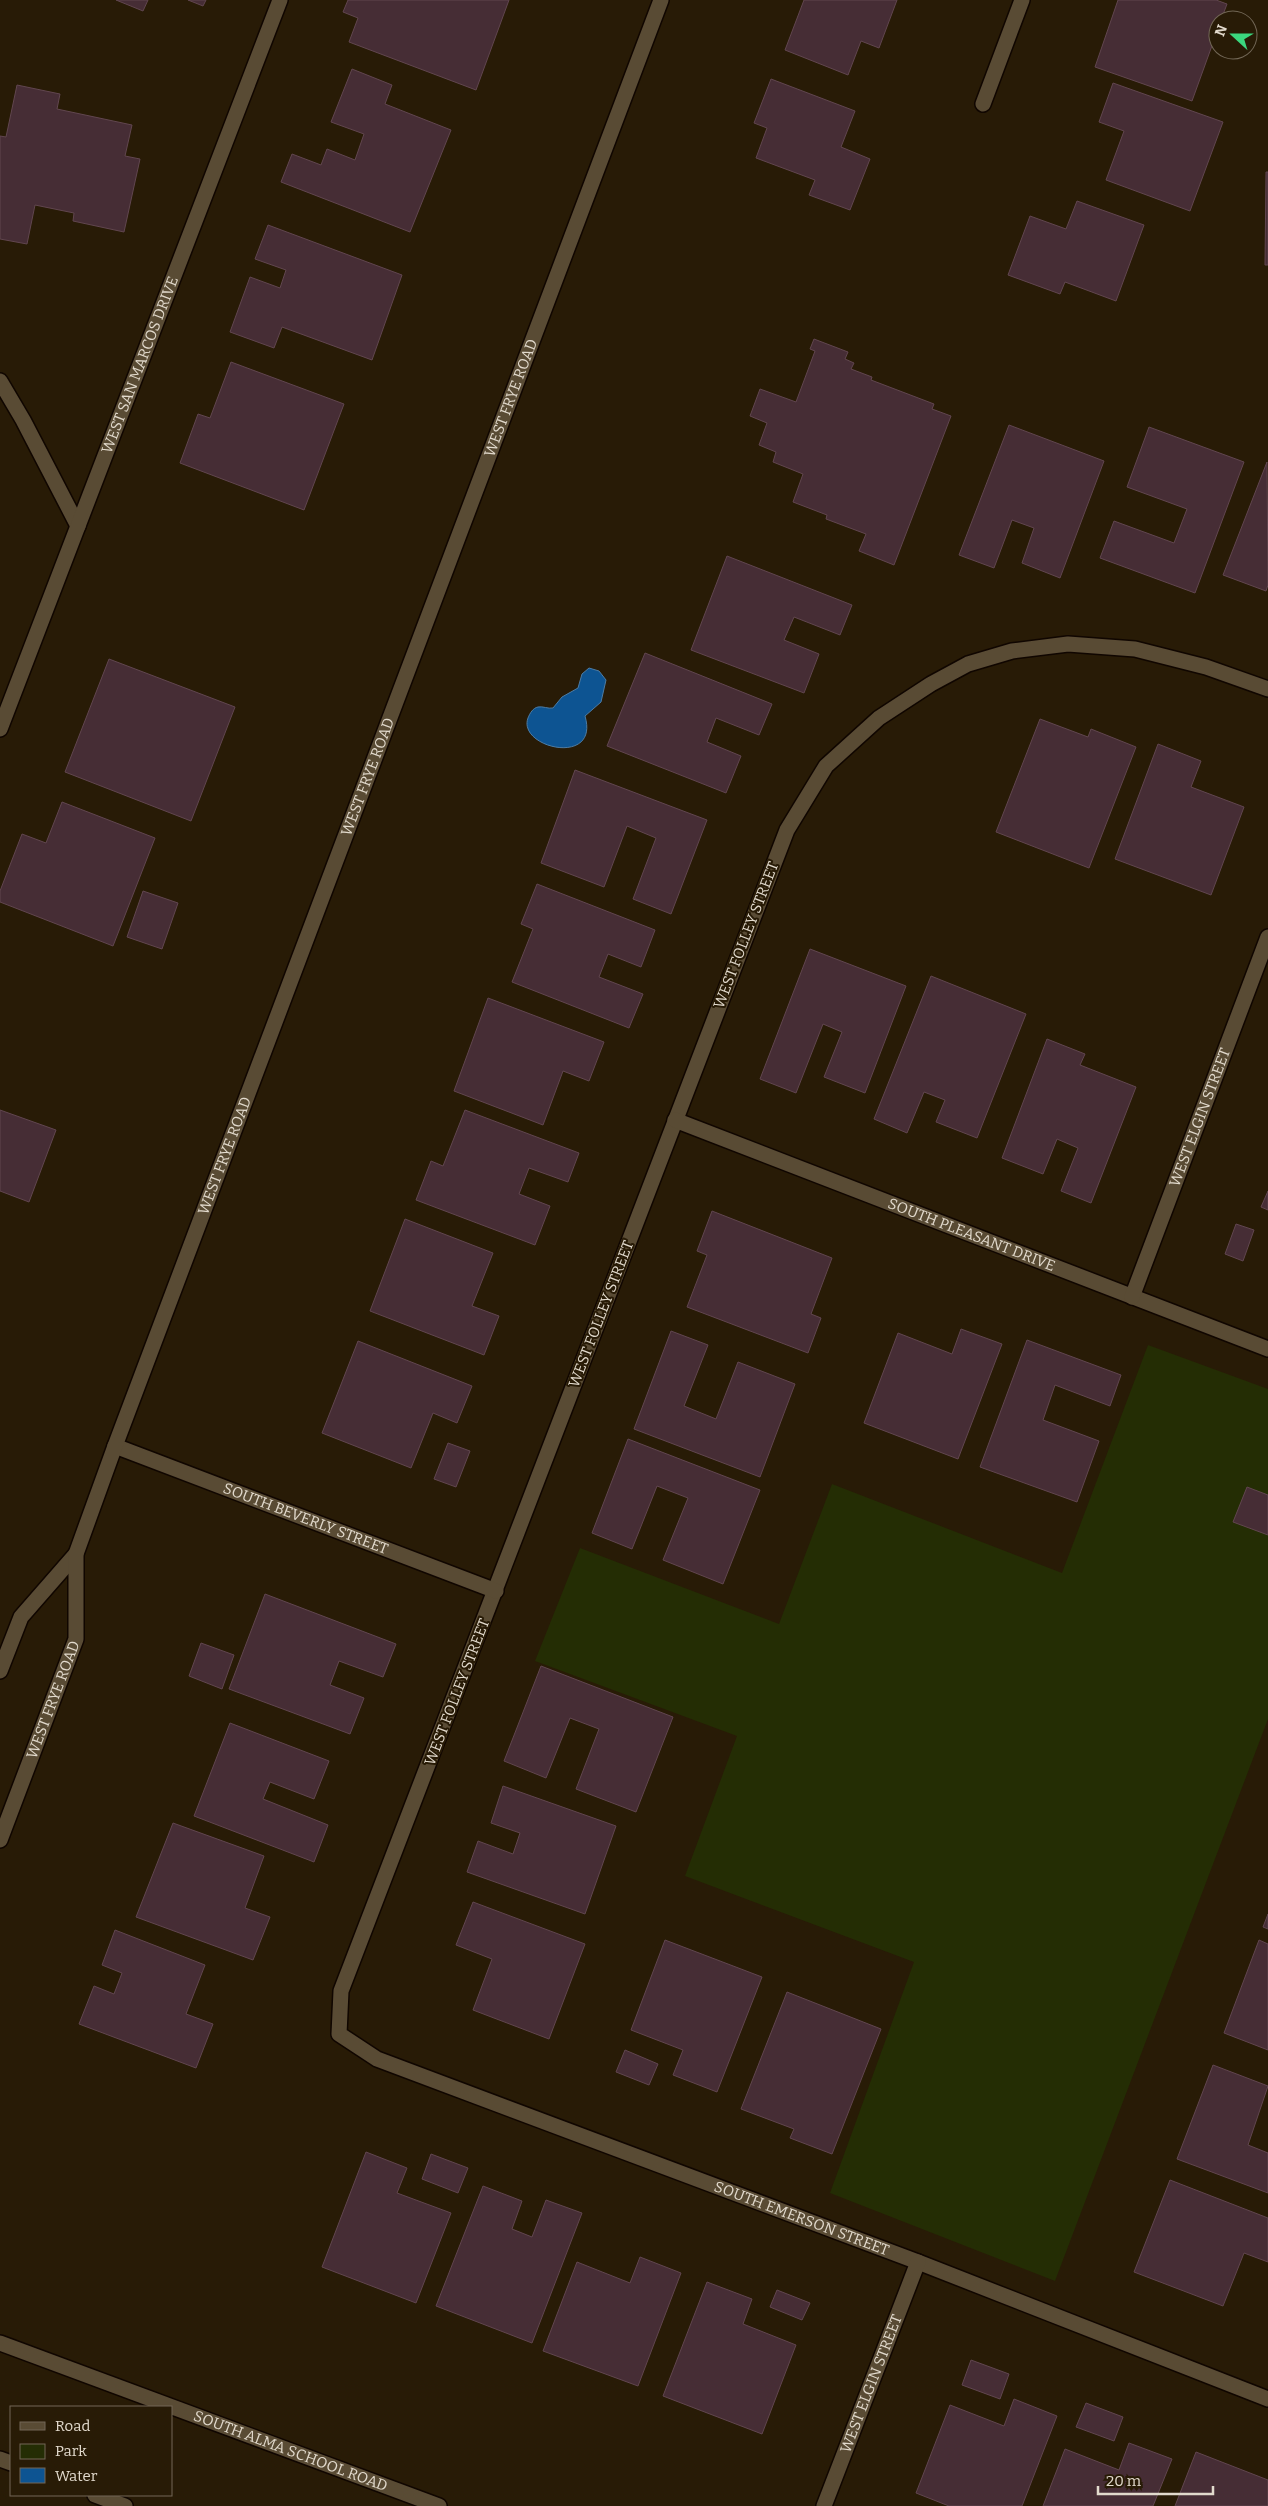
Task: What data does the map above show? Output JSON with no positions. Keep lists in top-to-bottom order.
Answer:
{
  "streets": {
    "street": [
      "WEST SAN MARCOS DRIVE",
      "WEST FRYE ROAD",
      "WEST FOLLEY STREET",
      "WEST ELGIN STREET",
      "SOUTH PLEASANT DRIVE",
      "SOUTH BEVERLY STREET",
      "SOUTH EMERSON STREET",
      "SOUTH ALMA SCHOOL ROAD"
    ]
  },
  "crossings": [
    ["WEST FRYE ROAD", "SOUTH BEVERLY STREET"],
    ["WEST FOLLEY STREET", "SOUTH PLEASANT DRIVE"],
    ["WEST FOLLEY STREET", "SOUTH BEVERLY STREET"],
    ["WEST FOLLEY STREET", "SOUTH EMERSON STREET"],
    ["WEST ELGIN STREET", "SOUTH PLEASANT DRIVE"],
    ["WEST ELGIN STREET", "SOUTH EMERSON STREET"]
  ],
  "legend": ["Road", "Park", "Water"],
  "scale_bar": "20 m",
  "north": "left"
}
